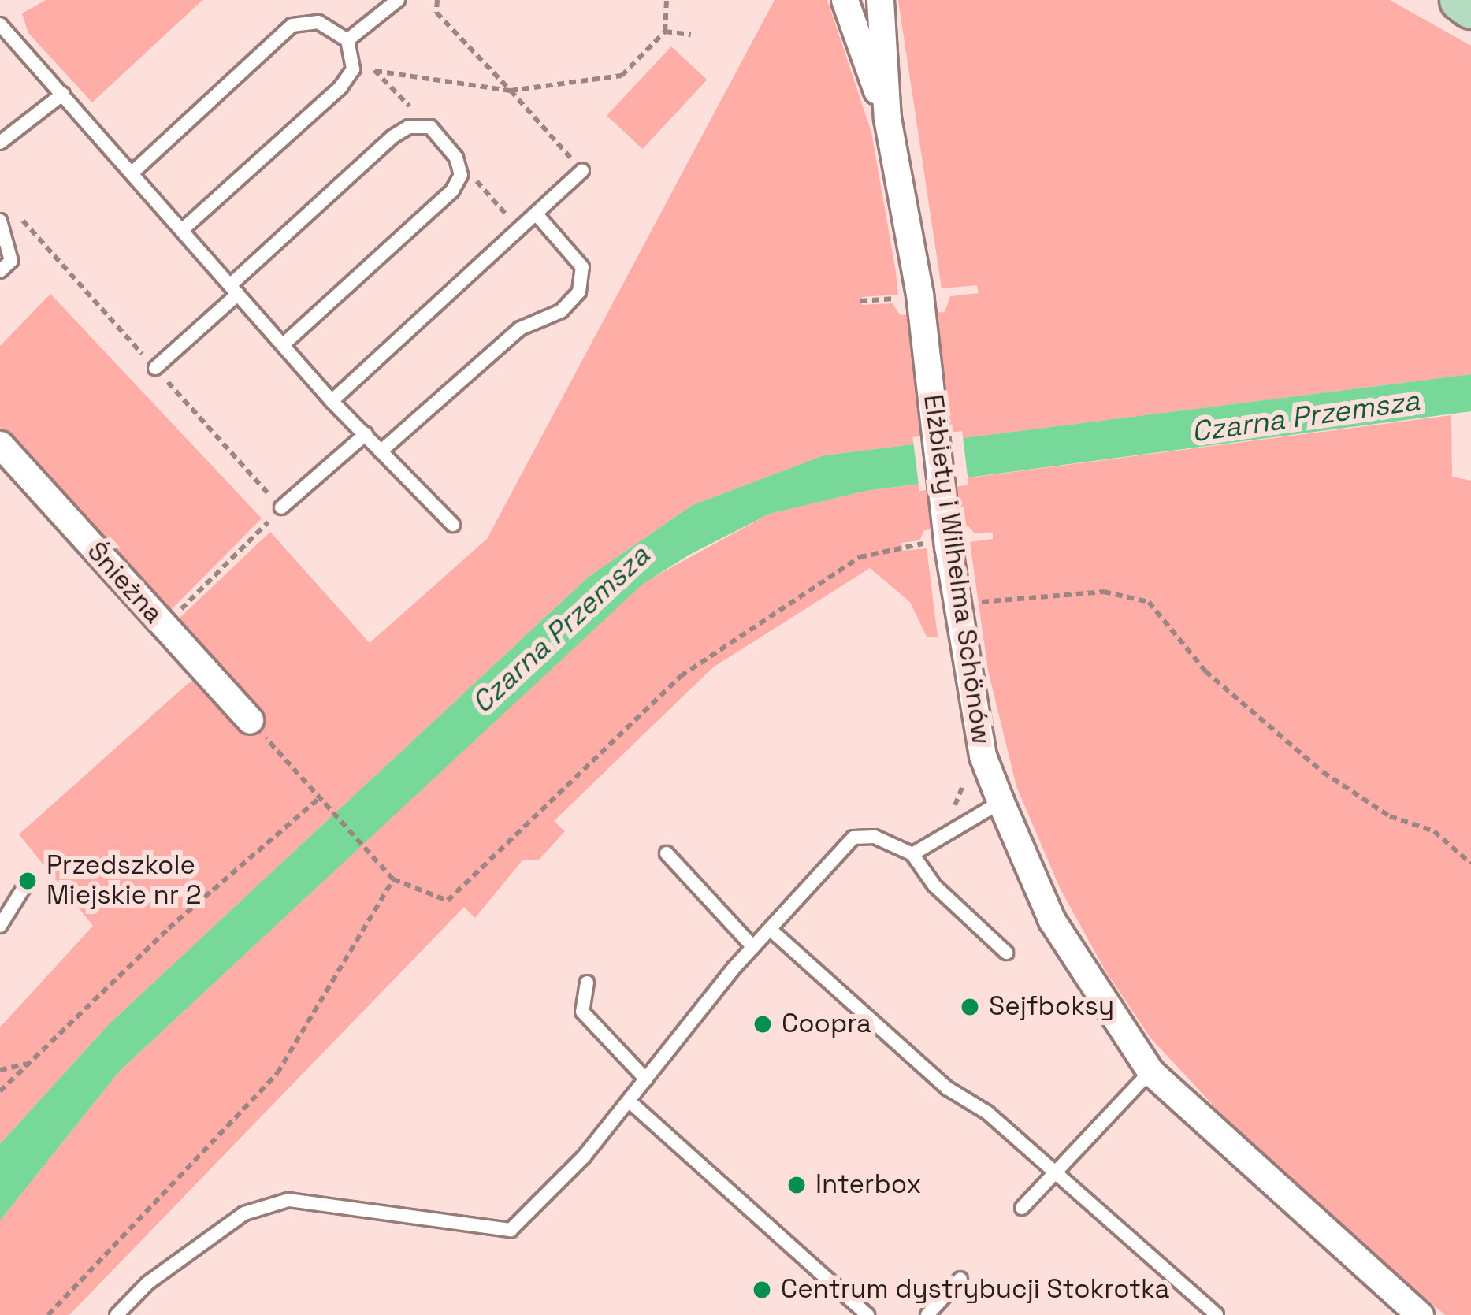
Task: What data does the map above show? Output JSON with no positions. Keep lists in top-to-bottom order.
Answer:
{
  "streets": {
    "street": ["Elżbiety i Wilhelma Schönów", "Śnieżna"]
  },
  "water": ["Czarna Przemsza"],
  "places": [
    "Przedszkole Miejskie nr 2",
    "Sejfboksy",
    "Coopra",
    "Interbox",
    "Centrum dystrybucji Stokrotka"
  ]
}
